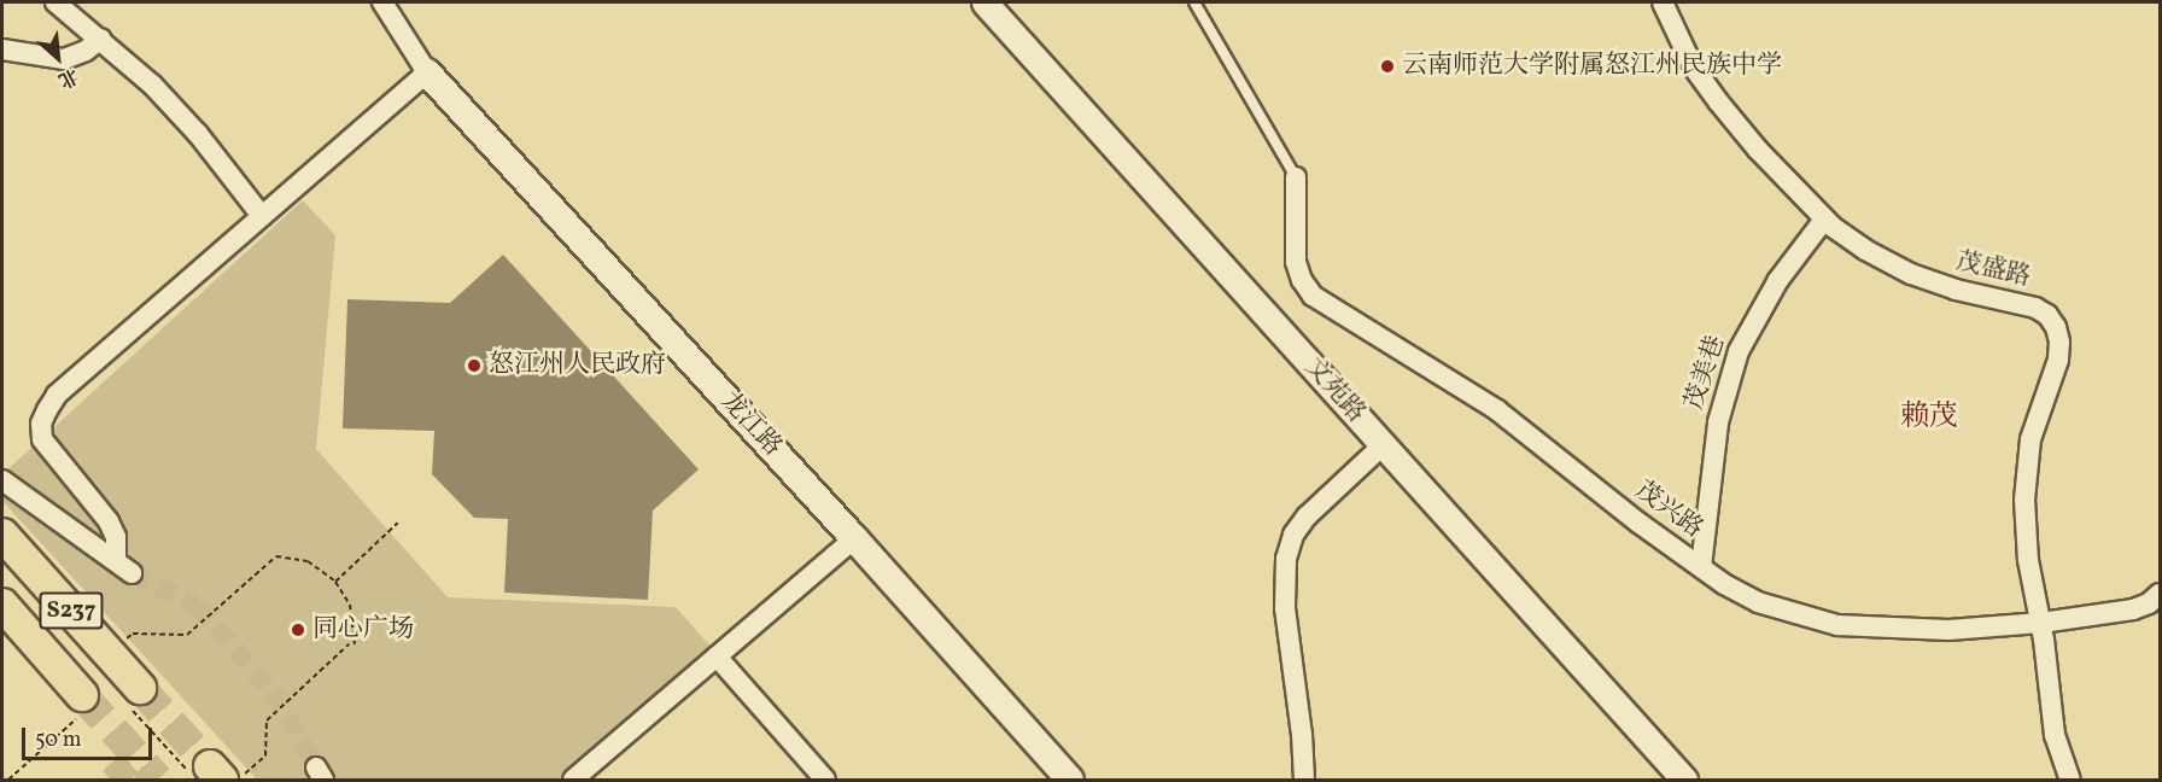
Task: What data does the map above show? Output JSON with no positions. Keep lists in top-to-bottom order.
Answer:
{
  "streets": {
    "main road": ["龙江路", "S237"],
    "street": [
      "茂盛路",
      "茂美巷",
      "文苑路",
      "茂兴路"
    ]
  },
  "crossings": [
    ["茂盛路", "茂美巷"],
    ["茂盛路", "茂兴路"],
    ["茂美巷", "茂兴路"]
  ],
  "districts": ["赖茂"],
  "places": ["云南师范大学附属怒江州民族中学", "怒江州人民政府", "同心广场"],
  "scale_bar": "50 m",
  "north": "bottom right"
}
